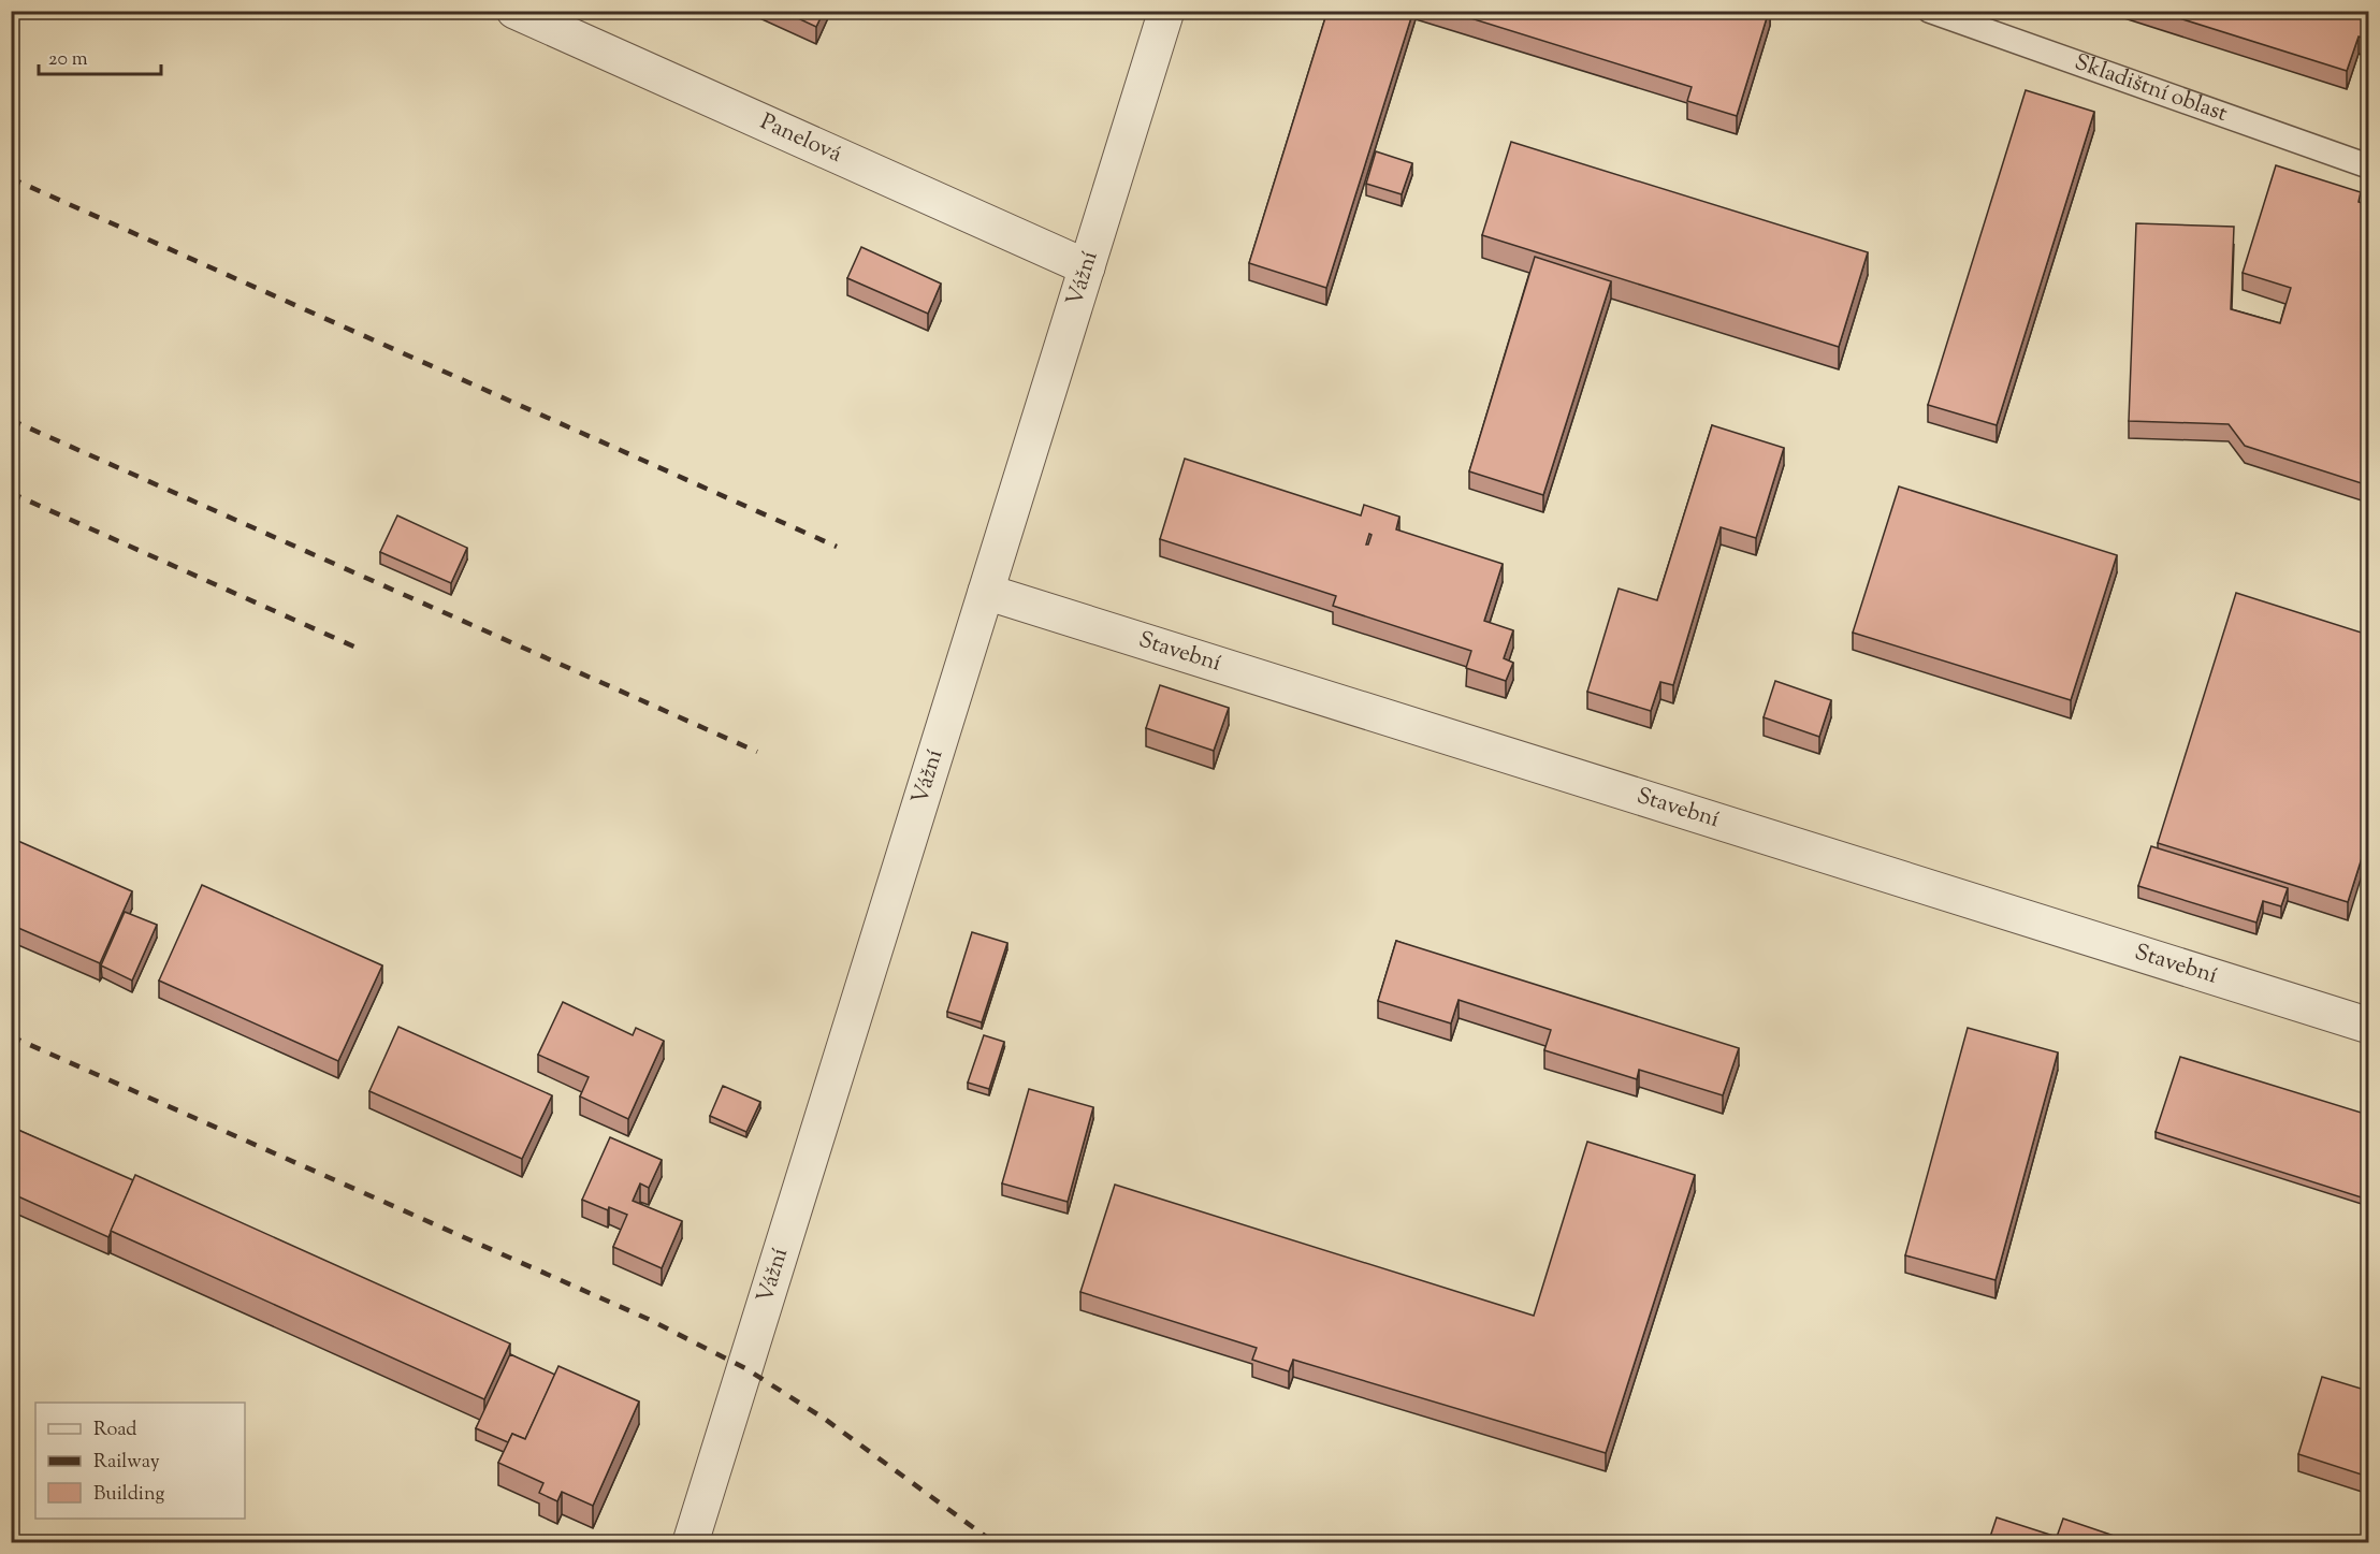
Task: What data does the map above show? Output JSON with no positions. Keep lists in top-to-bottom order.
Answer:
{
  "streets": {
    "street": ["Panelová", "Vážní", "Stavební"],
    "lane": ["Skladištní oblast"]
  },
  "crossings": [
    ["Panelová", "Vážní"],
    ["Vážní", "Stavební"]
  ],
  "legend": ["Road", "Railway", "Building"],
  "scale_bar": "20 m"
}
